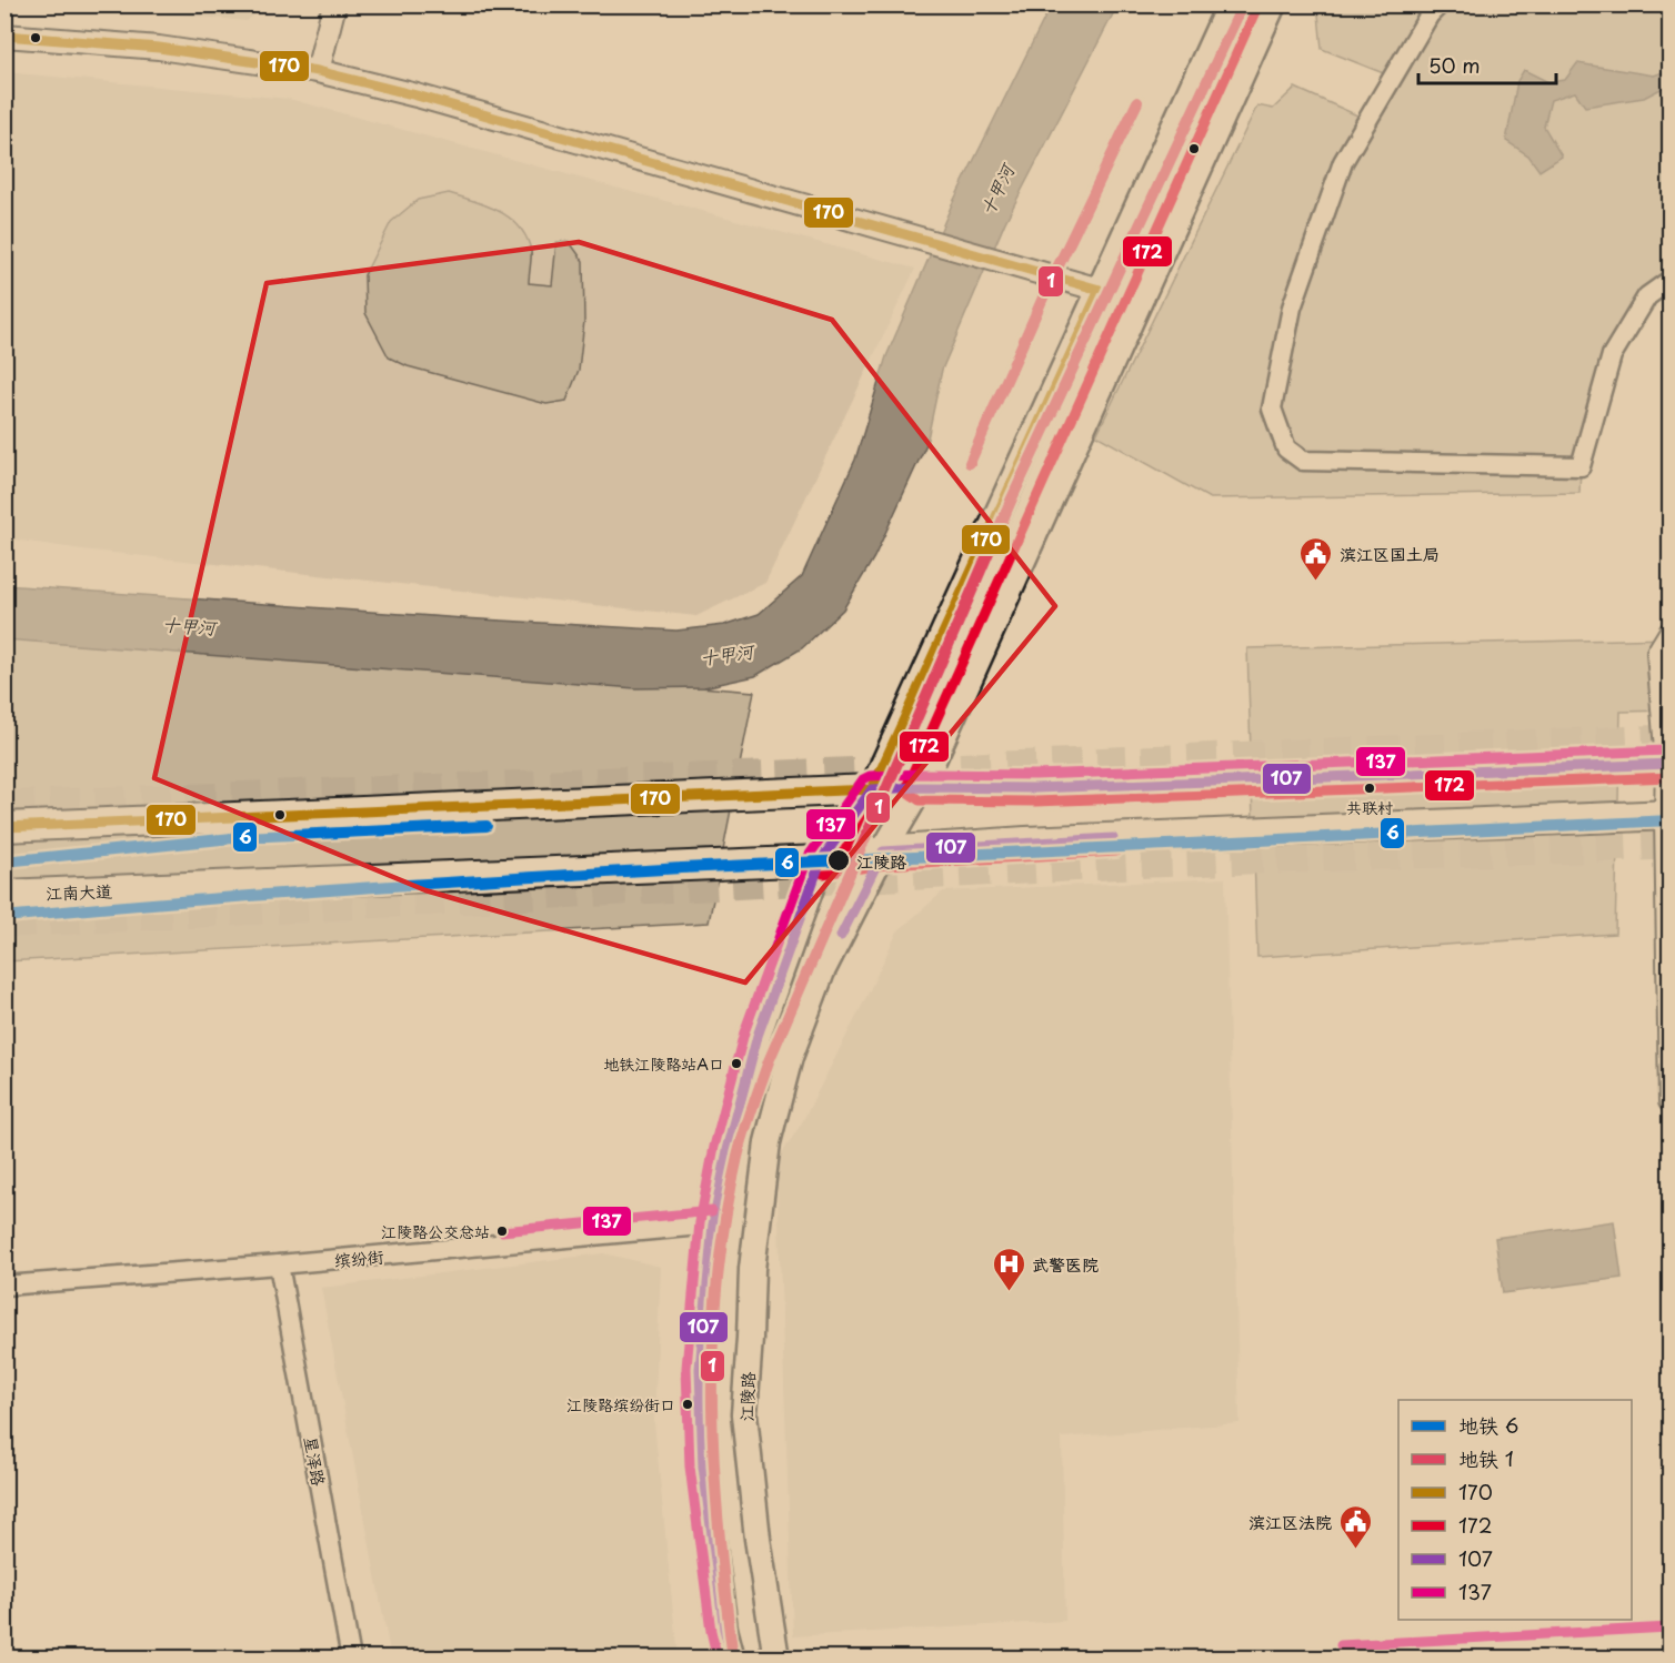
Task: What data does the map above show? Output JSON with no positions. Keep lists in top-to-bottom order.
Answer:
{
  "streets": {
    "main road": ["江南大道", "江陵路"],
    "street": ["缤纷街", "星泽路"]
  },
  "crossings": [
    ["江南大道", "江陵路"],
    ["缤纷街", "星泽路"]
  ],
  "water": ["十甲河"],
  "places": {
    "public building": ["滨江区国土局", "滨江区法院"],
    "other": [
      "共联村",
      "江陵路",
      "地铁江陵路站A口",
      "江陵路公交总站",
      "江陵路缤纷街口"
    ],
    "hospital": ["武警医院"]
  },
  "lines": [
    "metro line 1",
    "transit line 172",
    "transit line 170",
    "transit line 137",
    "transit line 107",
    "metro line 6"
  ],
  "legend": [
    "地铁 6",
    "地铁 1",
    "170",
    "172",
    "107",
    "137"
  ],
  "scale_bar": "50 m"
}
